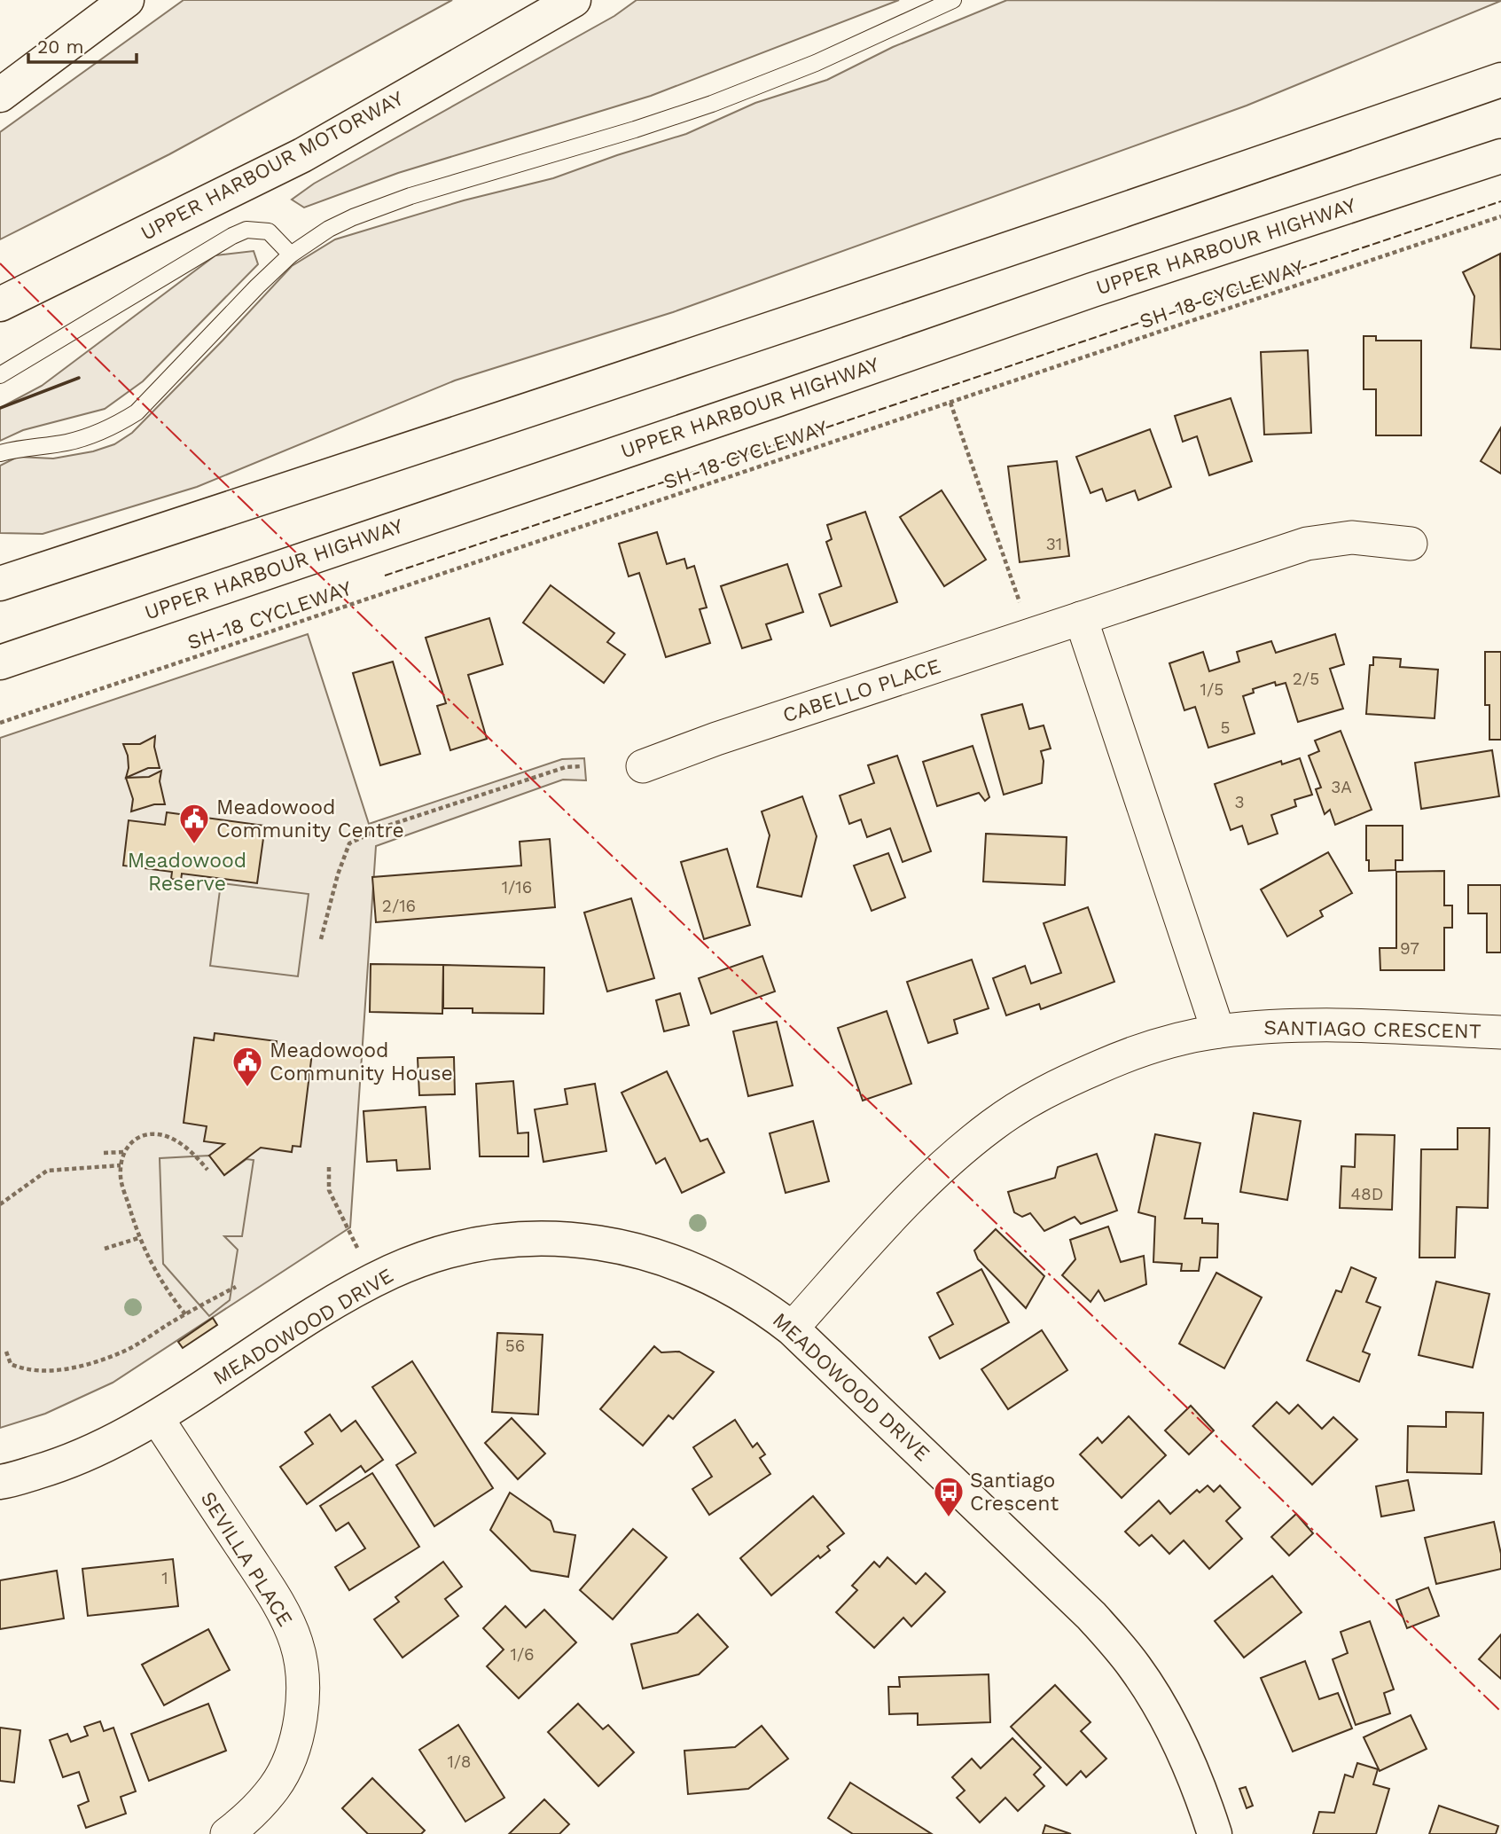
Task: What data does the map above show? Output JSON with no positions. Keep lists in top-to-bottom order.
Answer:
{
  "streets": {
    "main road": ["UPPER HARBOUR MOTORWAY", "UPPER HARBOUR HIGHWAY", "MEADOWOOD DRIVE"],
    "street": ["CABELLO PLACE", "SANTIAGO CRESCENT", "SEVILLA PLACE"],
    "path": ["SH-18 CYCLEWAY"]
  },
  "crossings": [
    ["SANTIAGO CRESCENT", "MEADOWOOD DRIVE"],
    ["MEADOWOOD DRIVE", "SEVILLA PLACE"]
  ],
  "parks": ["Meadowood Reserve"],
  "places": {
    "public building": ["Meadowood Community Centre", "Meadowood Community House"],
    "bus stop": ["Santiago Crescent"]
  },
  "house_numbers": [
    "31",
    "2/5",
    "1/5",
    "5",
    "3A",
    "3",
    "1/16",
    "2/16",
    "97",
    "48D",
    "56",
    "1",
    "1/6",
    "1/8"
  ],
  "scale_bar": "20 m"
}
